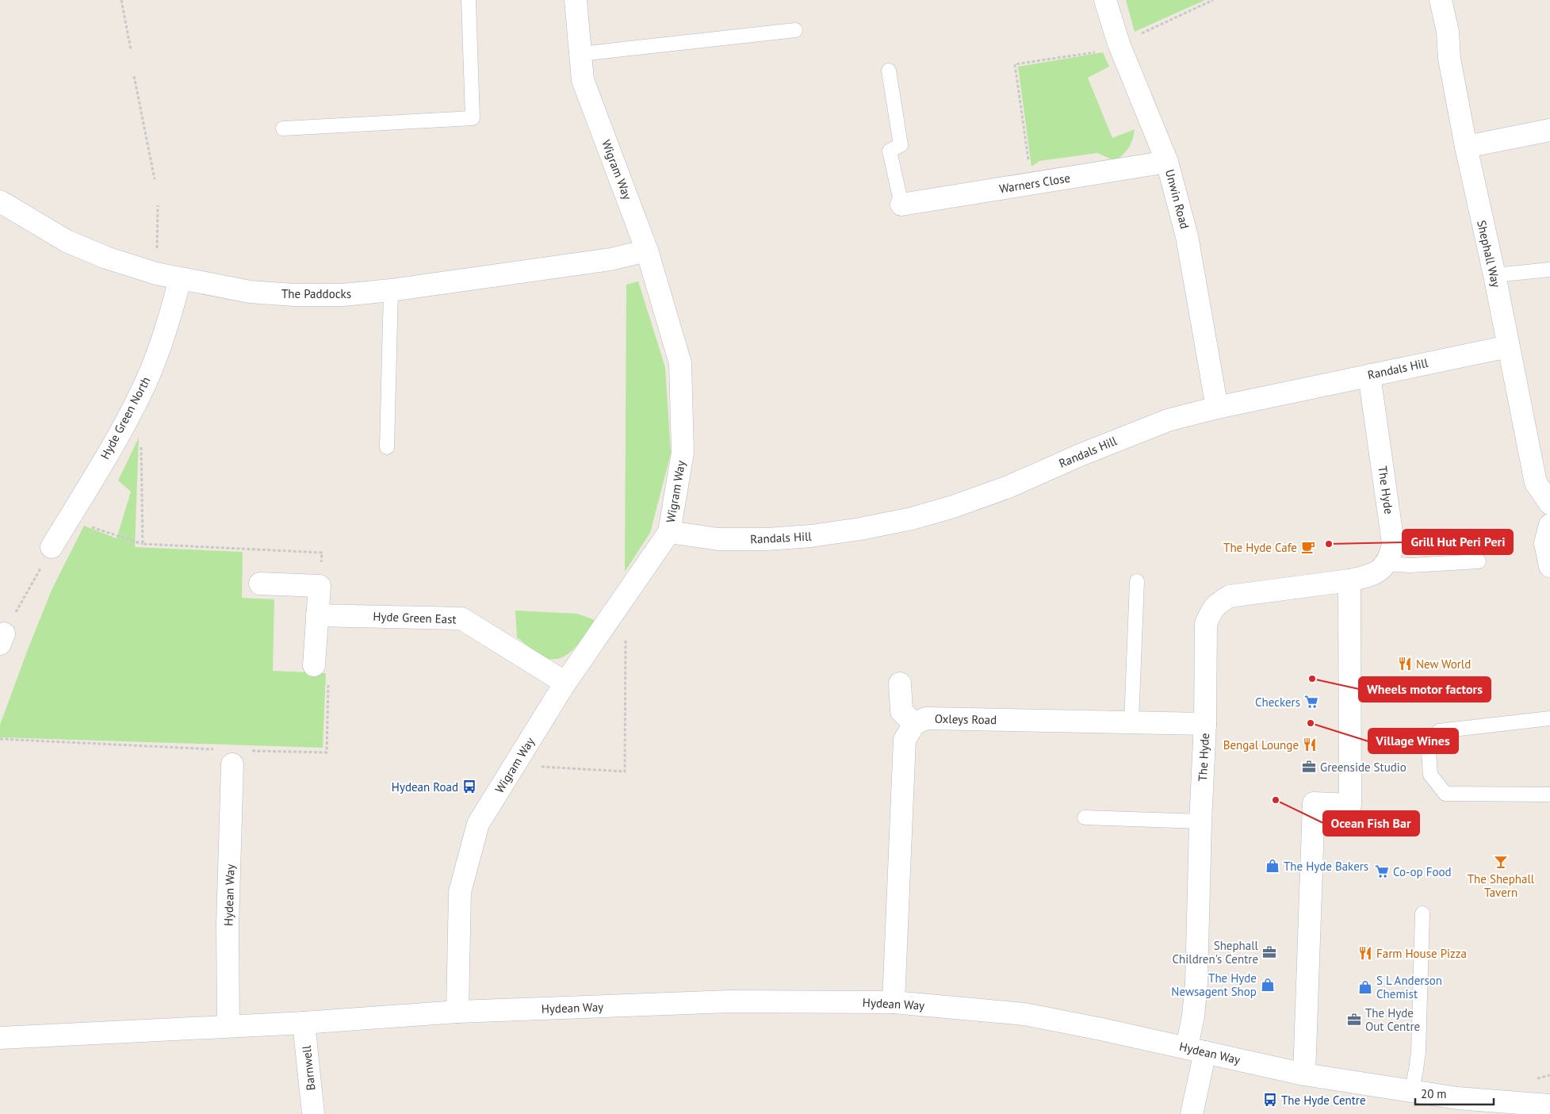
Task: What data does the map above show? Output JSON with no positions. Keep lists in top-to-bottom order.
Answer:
{
  "streets": {
    "street": [
      "Wigram Way",
      "Warners Close",
      "Unwin Road",
      "Shephall Way",
      "The Paddocks",
      "Randals Hill",
      "Hyde Green North",
      "The Hyde",
      "Hyde Green East",
      "Oxleys Road",
      "Hydean Way",
      "Barnwell"
    ]
  },
  "crossings": [
    ["Wigram Way", "The Paddocks"],
    ["Wigram Way", "Randals Hill"],
    ["Wigram Way", "Hyde Green East"],
    ["Wigram Way", "Hydean Way"],
    ["Warners Close", "Unwin Road"],
    ["Unwin Road", "Randals Hill"],
    ["Shephall Way", "Randals Hill"],
    ["The Paddocks", "Hyde Green North"],
    ["Randals Hill", "The Hyde"],
    ["The Hyde", "Oxleys Road"],
    ["The Hyde", "Hydean Way"],
    ["Hydean Way", "Barnwell"]
  ],
  "places": {
    "other": [
      "Grill Hut Peri Peri",
      "Wheels motor factors",
      "Village Wines",
      "Ocean Fish Bar"
    ],
    "cafe": ["The Hyde Cafe"],
    "restaurant": ["New World", "Bengal Lounge", "Farm House Pizza"],
    "supermarket": ["Checkers", "Co-op Food"],
    "office": ["Greenside Studio", "Shephall Children's Centre", "The Hyde Out Centre"],
    "bus stop": ["Hydean Road", "The Hyde Centre"],
    "bar": ["The Shephall Tavern"],
    "shop": ["The Hyde Bakers", "The Hyde Newsagent Shop", "S L Anderson Chemist"]
  },
  "scale_bar": "20 m"
}
